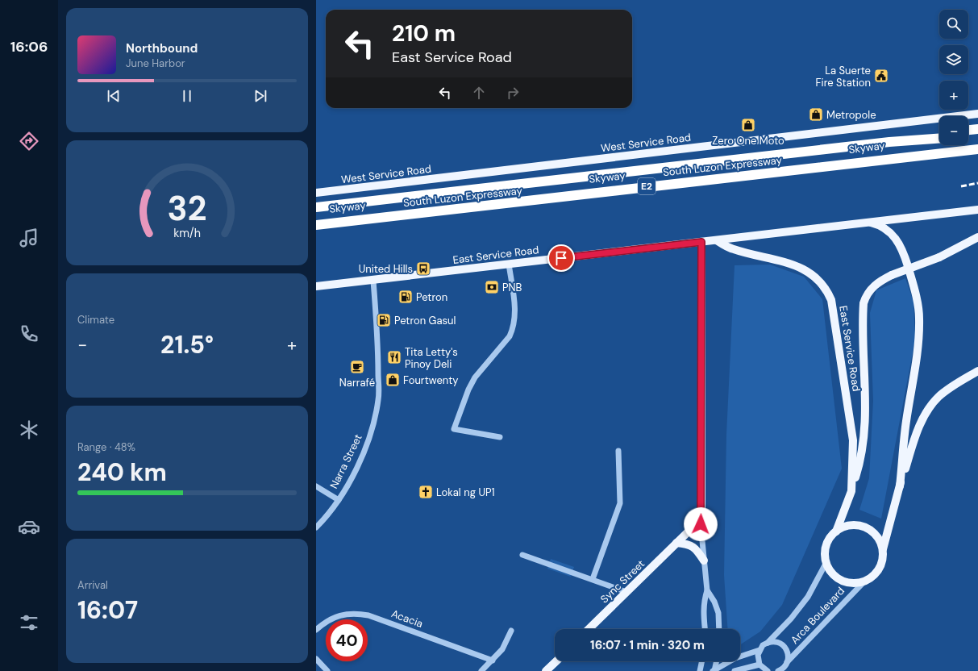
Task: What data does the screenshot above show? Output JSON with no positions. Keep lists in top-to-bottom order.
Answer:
{
  "streets": {
    "highway": ["Skyway", "South Luzon Expressway", "E2"],
    "main road": ["West Service Road", "East Service Road", "Sync Street"],
    "street": ["Narra Street", "Arca Boulevard", "Acacia"]
  },
  "crossings": [
    ["Skyway", "South Luzon Expressway"],
    ["East Service Road", "Narra Street"],
    ["East Service Road", "Arca Boulevard"]
  ],
  "places": {
    "public building": ["La Suerte Fire Station"],
    "shop": ["Metropole", "Zero One Moto", "Fourtwenty"],
    "bus stop": ["United Hills"],
    "bank": ["PNB"],
    "fuel station": ["Petron", "Petron Gasul"],
    "restaurant": ["Tita Letty's Pinoy Deli"],
    "cafe": ["Narrafé"],
    "church": ["Lokal ng UP1"]
  },
  "page": {
    "tabs": "16:06",
    "map_buttons": ["+", "−"],
    "turn": ["210 m", "East Service Road"],
    "song": ["Northbound", "June Harbor"],
    "tile": [
      "Climate",
      ["Range · 48%", "240 km"],
      ["Arrival", "16:07"]
    ],
    "heat": ["−", "21.5°", "+"],
    "limit": "40",
    "trip": "16:07 · 1 min · 320 m",
    "gauge": ["32", "km/h"]
  }
}
